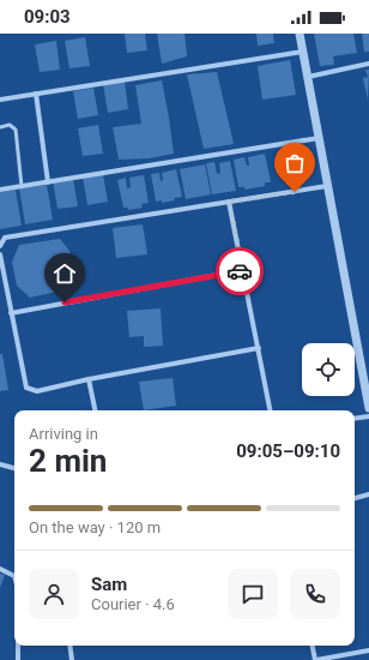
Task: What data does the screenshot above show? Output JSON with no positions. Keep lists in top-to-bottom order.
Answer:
{
  "page": {
    "status": "09:03",
    "heading": ["2 min", "Arriving in", "09:05–09:10"],
    "panel": ["Sam", "Courier · 4.6"],
    "bar": "On the way · 120 m"
  }
}
